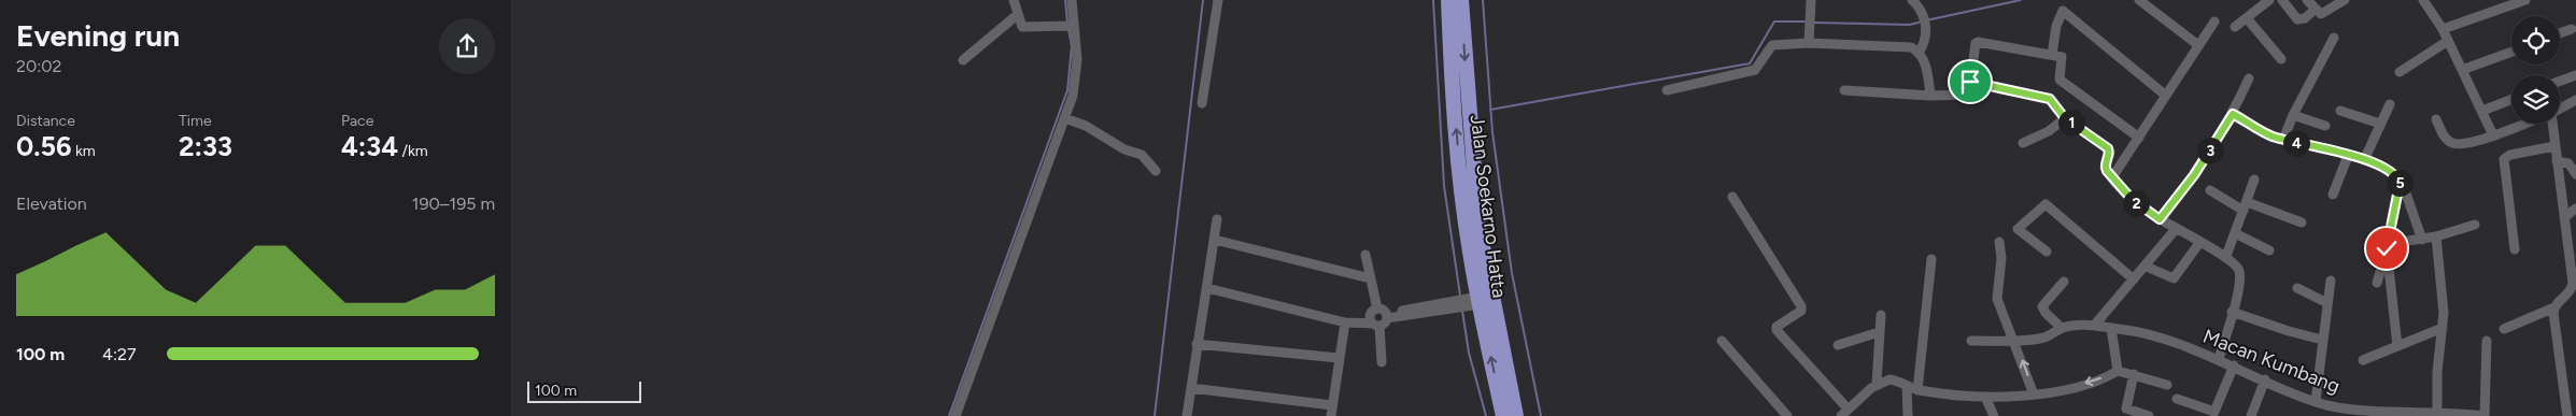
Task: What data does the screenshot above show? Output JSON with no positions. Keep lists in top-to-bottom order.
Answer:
{
  "streets": {
    "highway": ["Jalan Soekarno Hatta"],
    "street": ["Macan Kumbang"]
  },
  "scale_bar": "100 m",
  "page": {
    "heading": ["Evening run", "20:02"],
    "stats": [
      ["Distance", "0.56 km"],
      ["Time", "2:33"],
      ["Pace", "4:34 /km"]
    ],
    "pins": [
      "1",
      "4",
      "3",
      "5",
      "2"
    ],
    "chart": ["Elevation", "190–195 m"],
    "list": [
      {
        "name": "100 m",
        "note": "4:27"
      }
    ],
    "scale": "100 m"
  }
}
